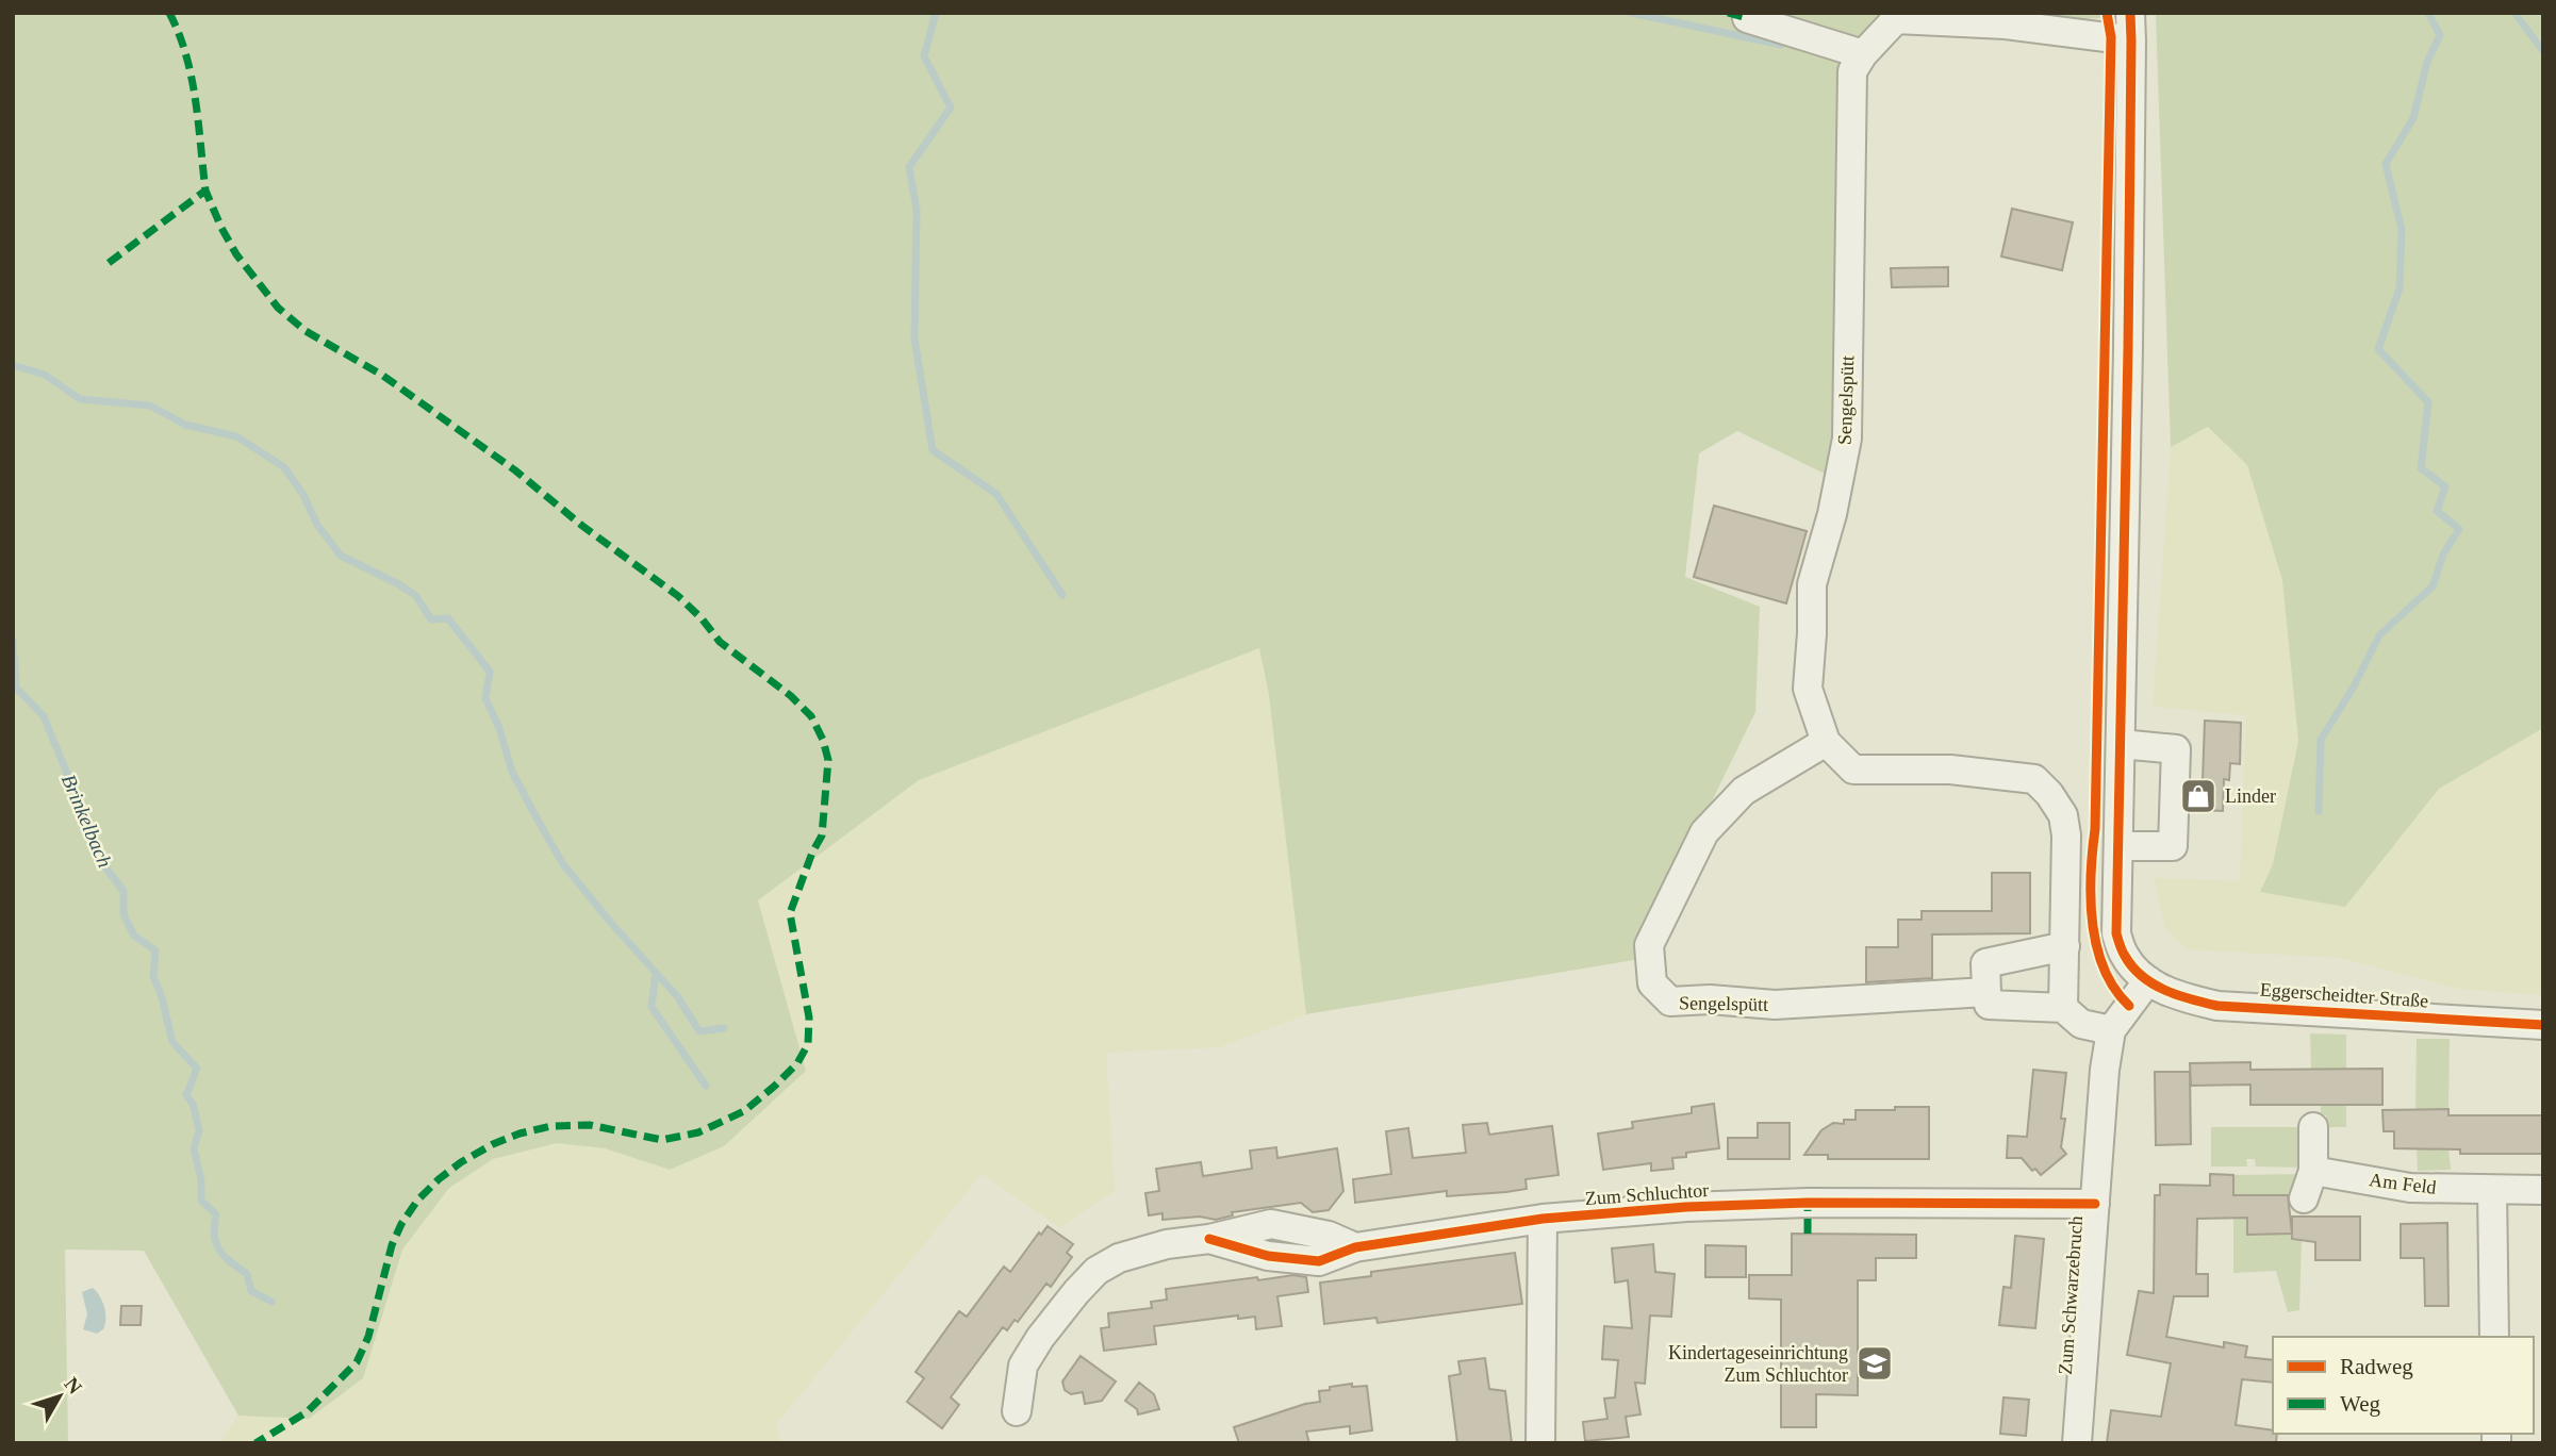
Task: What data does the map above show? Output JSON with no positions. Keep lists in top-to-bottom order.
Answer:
{
  "streets": {
    "street": [
      "Sengelspütt",
      "Eggerscheidter Straße",
      "Am Feld",
      "Zum Schluchtor",
      "Zum Schwarzebruch"
    ]
  },
  "crossings": [
    ["Eggerscheidter Straße", "Zum Schwarzebruch"],
    ["Zum Schluchtor", "Zum Schwarzebruch"]
  ],
  "water": ["Brinkelbach"],
  "places": {
    "shop": ["Linder"],
    "school or university": ["Kindertageseinrichtung Zum Schluchtor"]
  },
  "legend": ["Radweg", "Weg"],
  "north": "top right"
}
